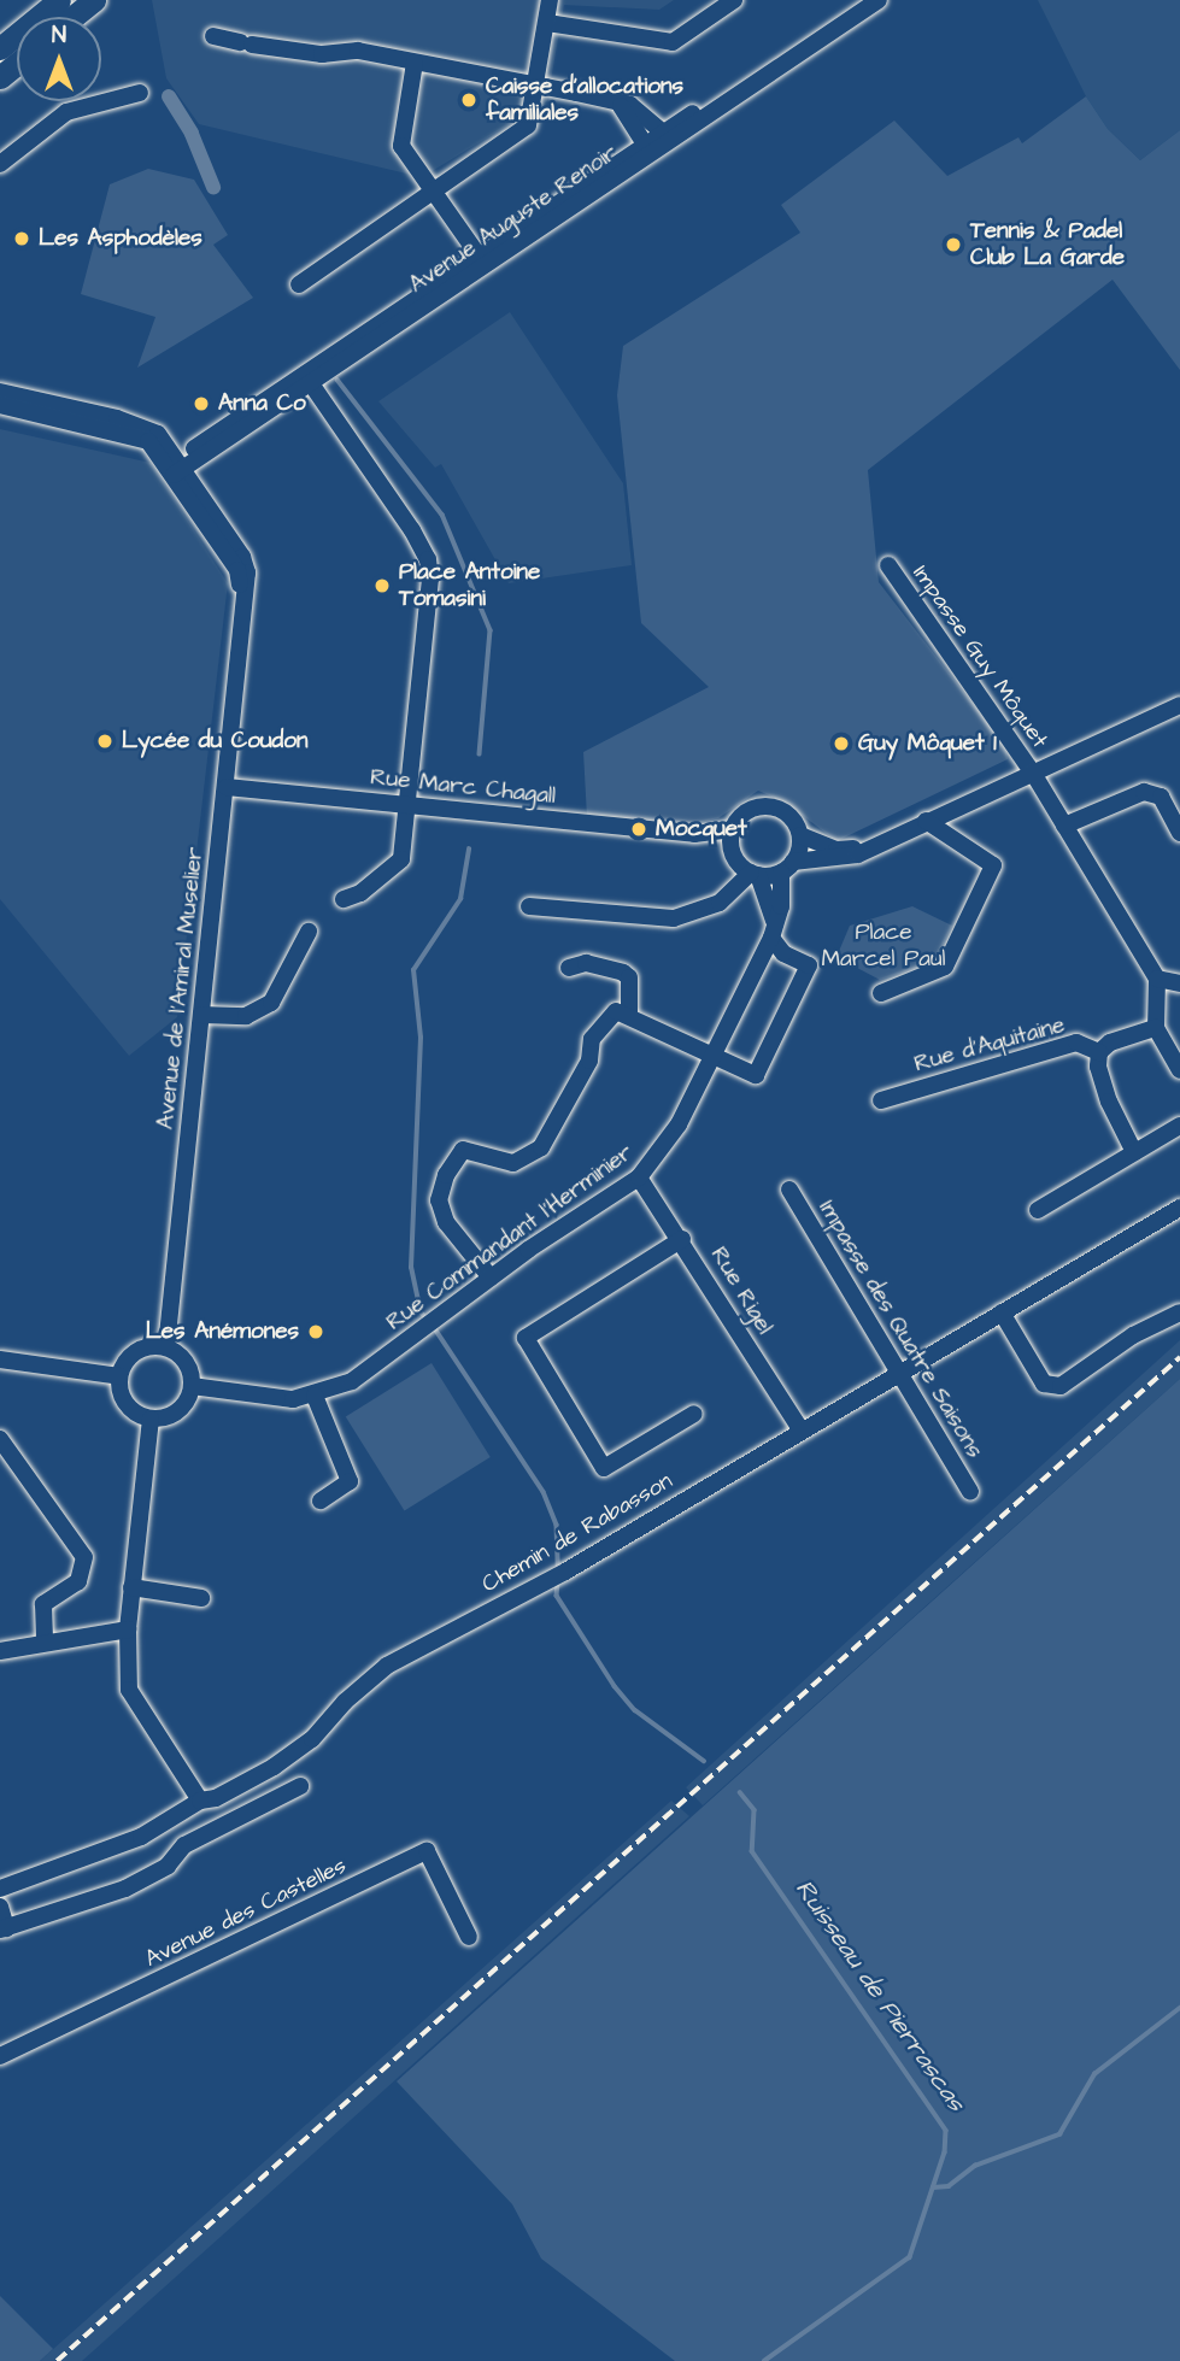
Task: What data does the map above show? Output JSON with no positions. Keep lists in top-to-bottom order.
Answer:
{
  "streets": {
    "street": [
      "Avenue Auguste Renoir",
      "Impasse Guy Môquet",
      "Rue Marc Chagall",
      "Avenue de l'Amiral Muselier",
      "Rue d'Aquitaine",
      "Rue Commandant l'Herminier",
      "Rue Rigel",
      "Impasse des Quatre Saisons",
      "Chemin de Rabasson",
      "Avenue des Castelles"
    ]
  },
  "crossings": [
    ["Avenue Auguste Renoir", "Avenue de l'Amiral Muselier"],
    ["Rue Marc Chagall", "Avenue de l'Amiral Muselier"],
    ["Rue Marc Chagall", "Rue Commandant l'Herminier"],
    ["Avenue de l'Amiral Muselier", "Rue Commandant l'Herminier"],
    ["Rue Commandant l'Herminier", "Rue Rigel"],
    ["Rue Rigel", "Chemin de Rabasson"],
    ["Impasse des Quatre Saisons", "Chemin de Rabasson"]
  ],
  "water": ["Ruisseau de Pierrascas"],
  "parks": ["Place Marcel Paul"],
  "places": [
    "Caisse d'allocations familiales",
    "Les Asphodèles",
    "Tennis & Padel Club La Garde",
    "Anna Co",
    "Place Antoine Tomasini",
    "Lycée du Coudon",
    "Guy Môquet 1",
    "Mocquet",
    "Les Anémones"
  ],
  "north": "top"
}
